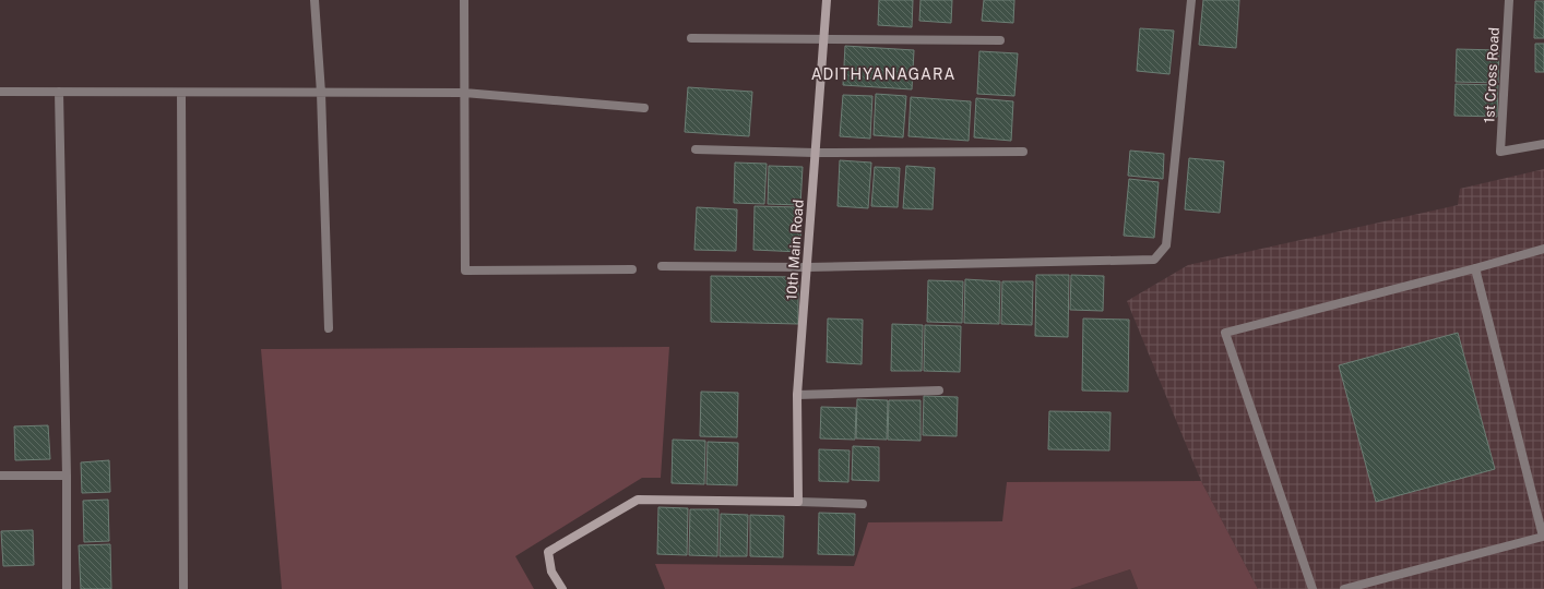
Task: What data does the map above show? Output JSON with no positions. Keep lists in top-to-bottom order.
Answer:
{
  "streets": {
    "street": ["1st Cross Road", "10th Main Road"]
  },
  "districts": ["ADITHYANAGARA"]
}
